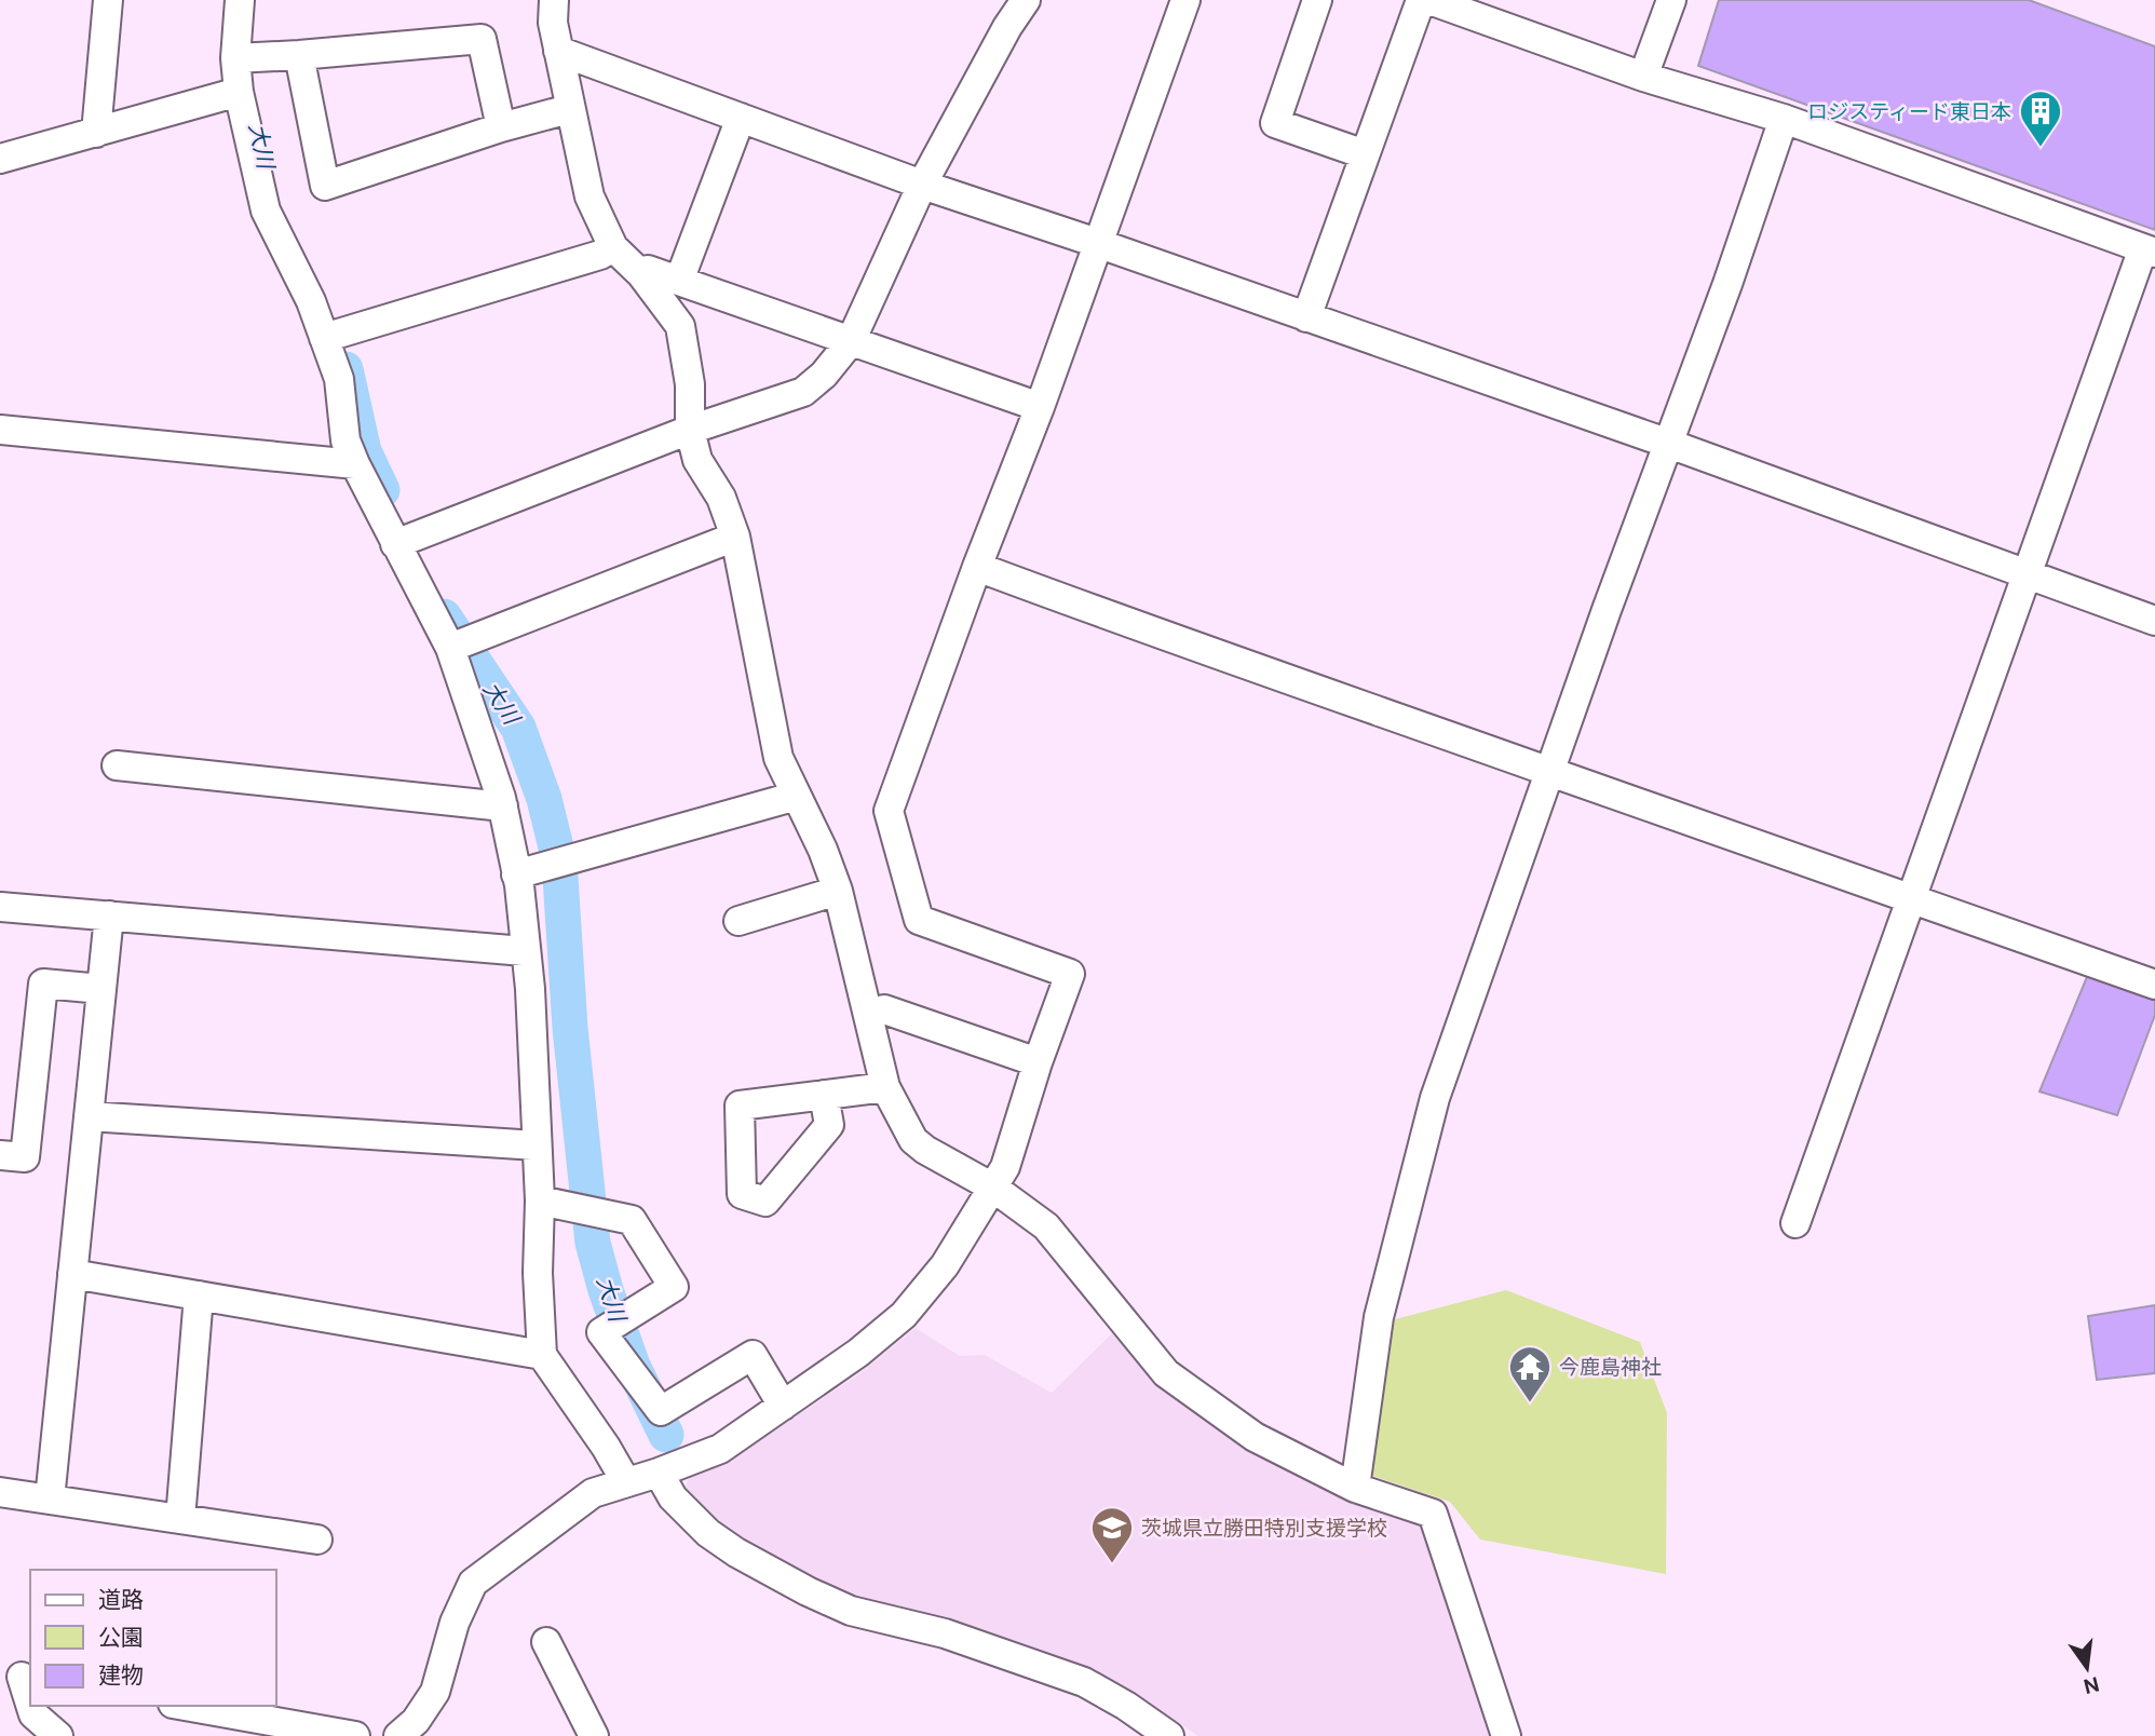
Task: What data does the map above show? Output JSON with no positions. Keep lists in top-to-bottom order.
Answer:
{
  "water": ["大川"],
  "places": {
    "building": ["ロジスティード東日本"],
    "temple": ["今鹿島神社"],
    "school or university": ["茨城県立勝田特別支援学校"]
  },
  "legend": ["道路", "公園", "建物"],
  "north": "bottom"
}
